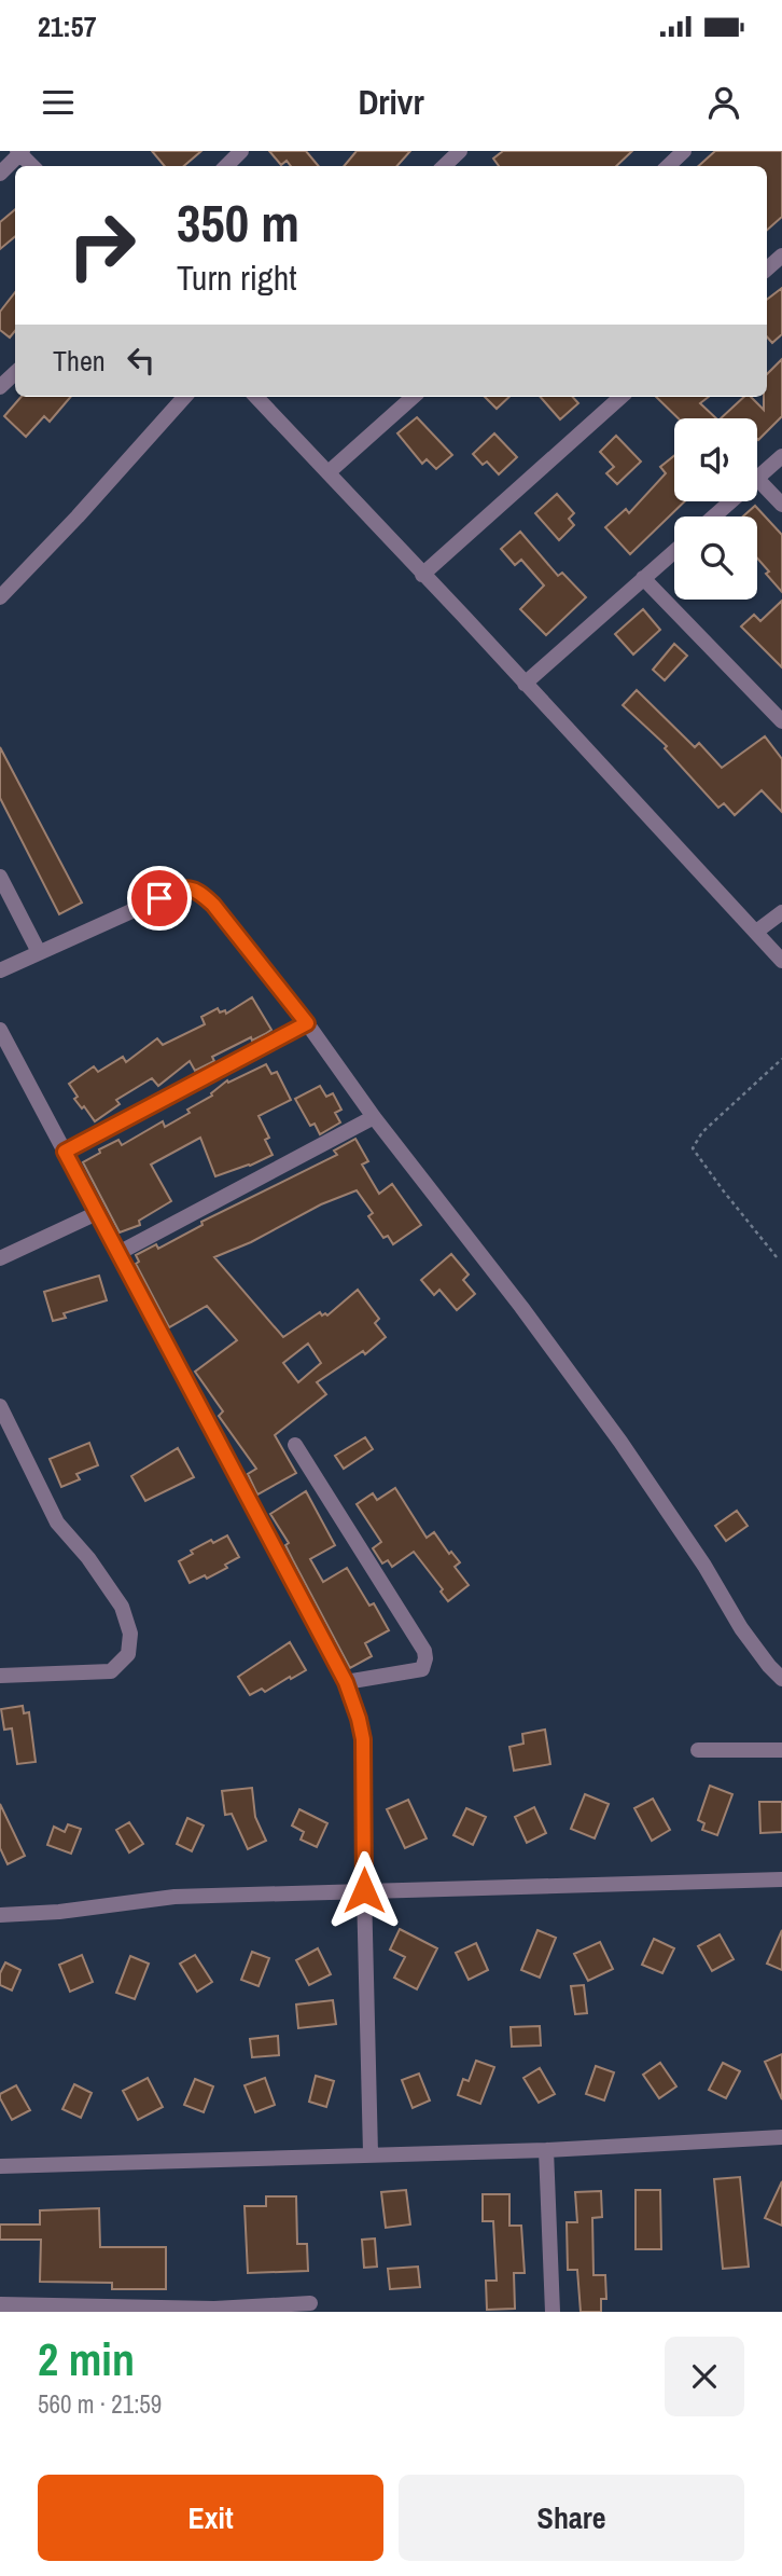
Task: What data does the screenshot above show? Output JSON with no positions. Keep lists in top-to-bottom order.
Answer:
{
  "page": {
    "status": "21:57",
    "header": "Drivr",
    "turn": ["350 m", "Turn right"],
    "then": "Then",
    "heading": ["2 min", "560 m · 21:59"],
    "buttons": ["Exit", "Share"]
  }
}
